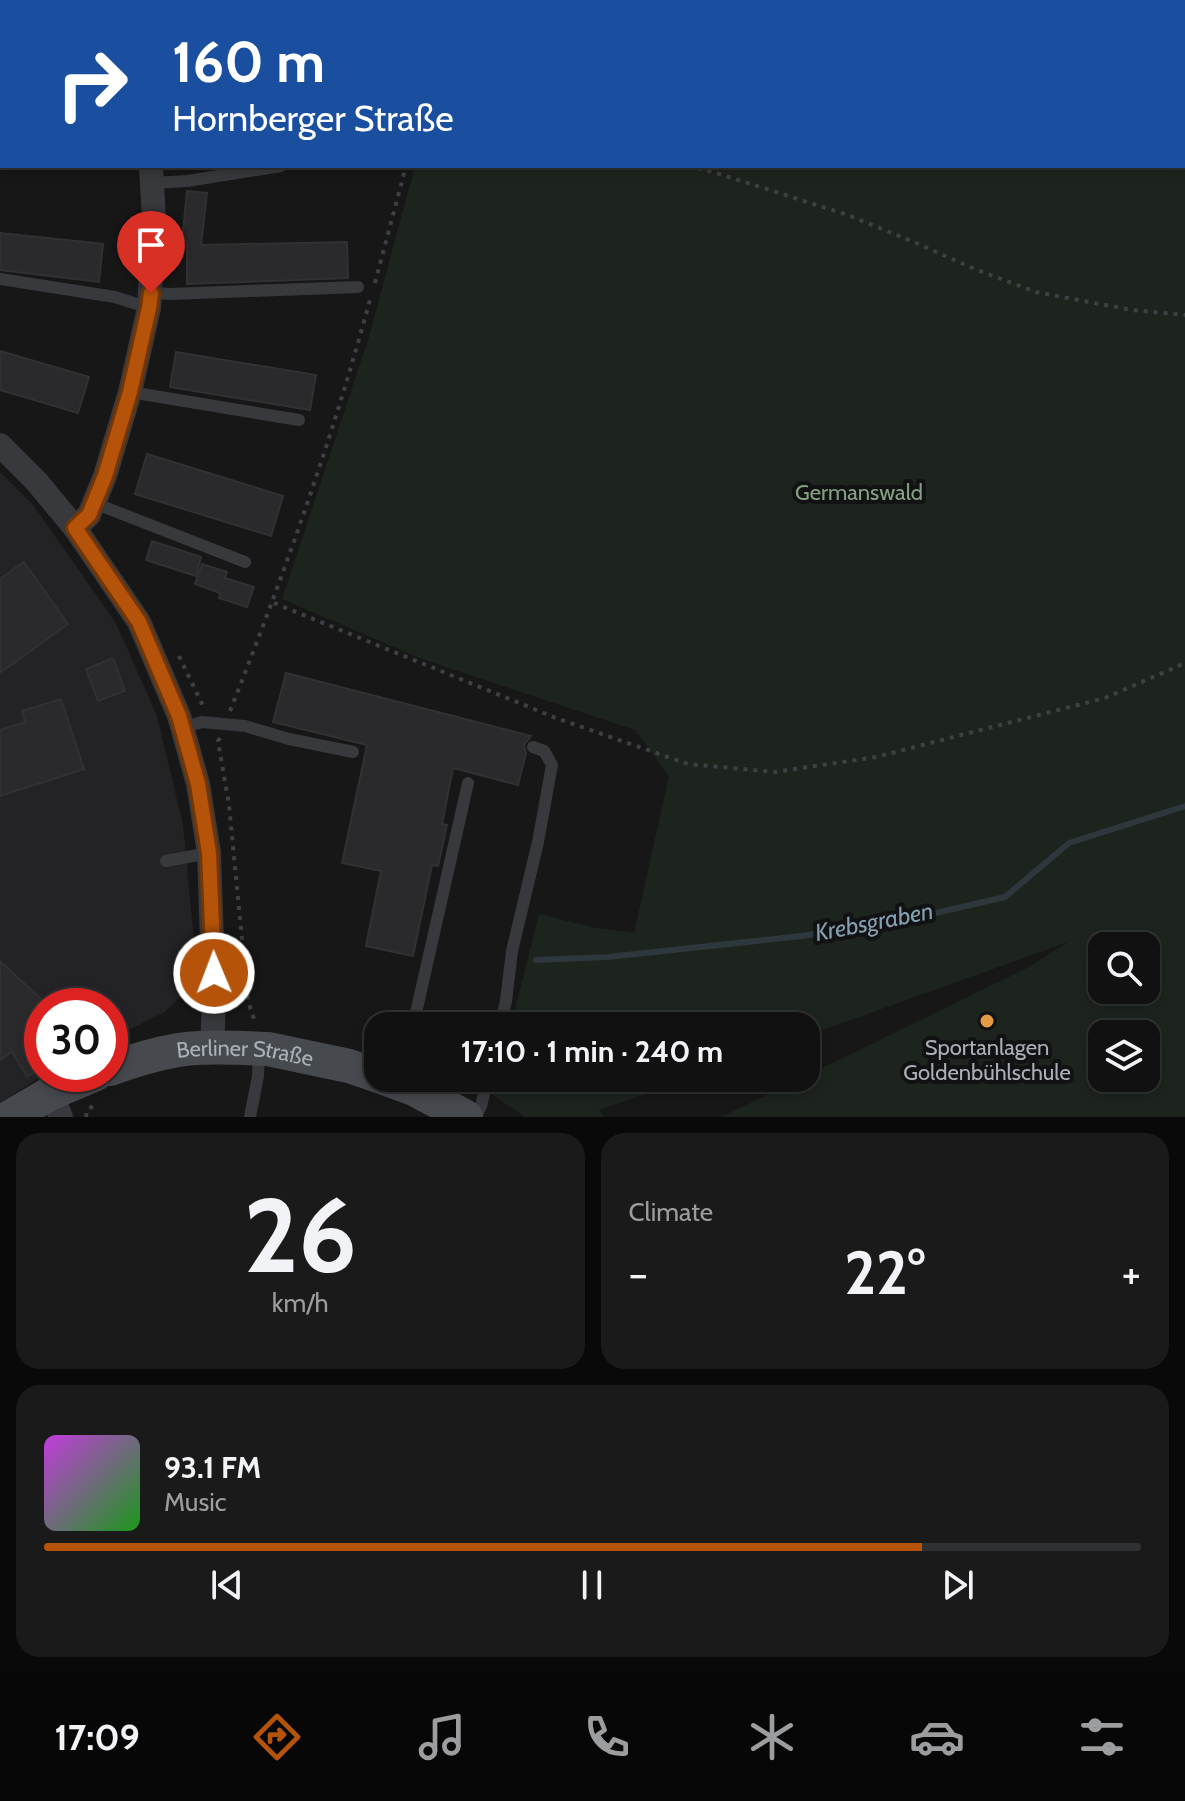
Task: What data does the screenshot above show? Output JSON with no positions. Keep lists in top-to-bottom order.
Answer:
{
  "streets": {
    "street": ["Berliner Straße"]
  },
  "water": ["Krebsgraben"],
  "parks": ["Germanswald"],
  "places": ["Sportanlagen Goldenbühlschule"],
  "page": {
    "turn": ["160 m", "Hornberger Straße"],
    "limit": "30",
    "trip": "17:10 · 1 min · 240 m",
    "tile": [
      ["26", "km/h"],
      "Climate"
    ],
    "heat": ["−", "22°", "+"],
    "song": ["93.1 FM", "Music"],
    "tabs": "17:09"
  }
}
